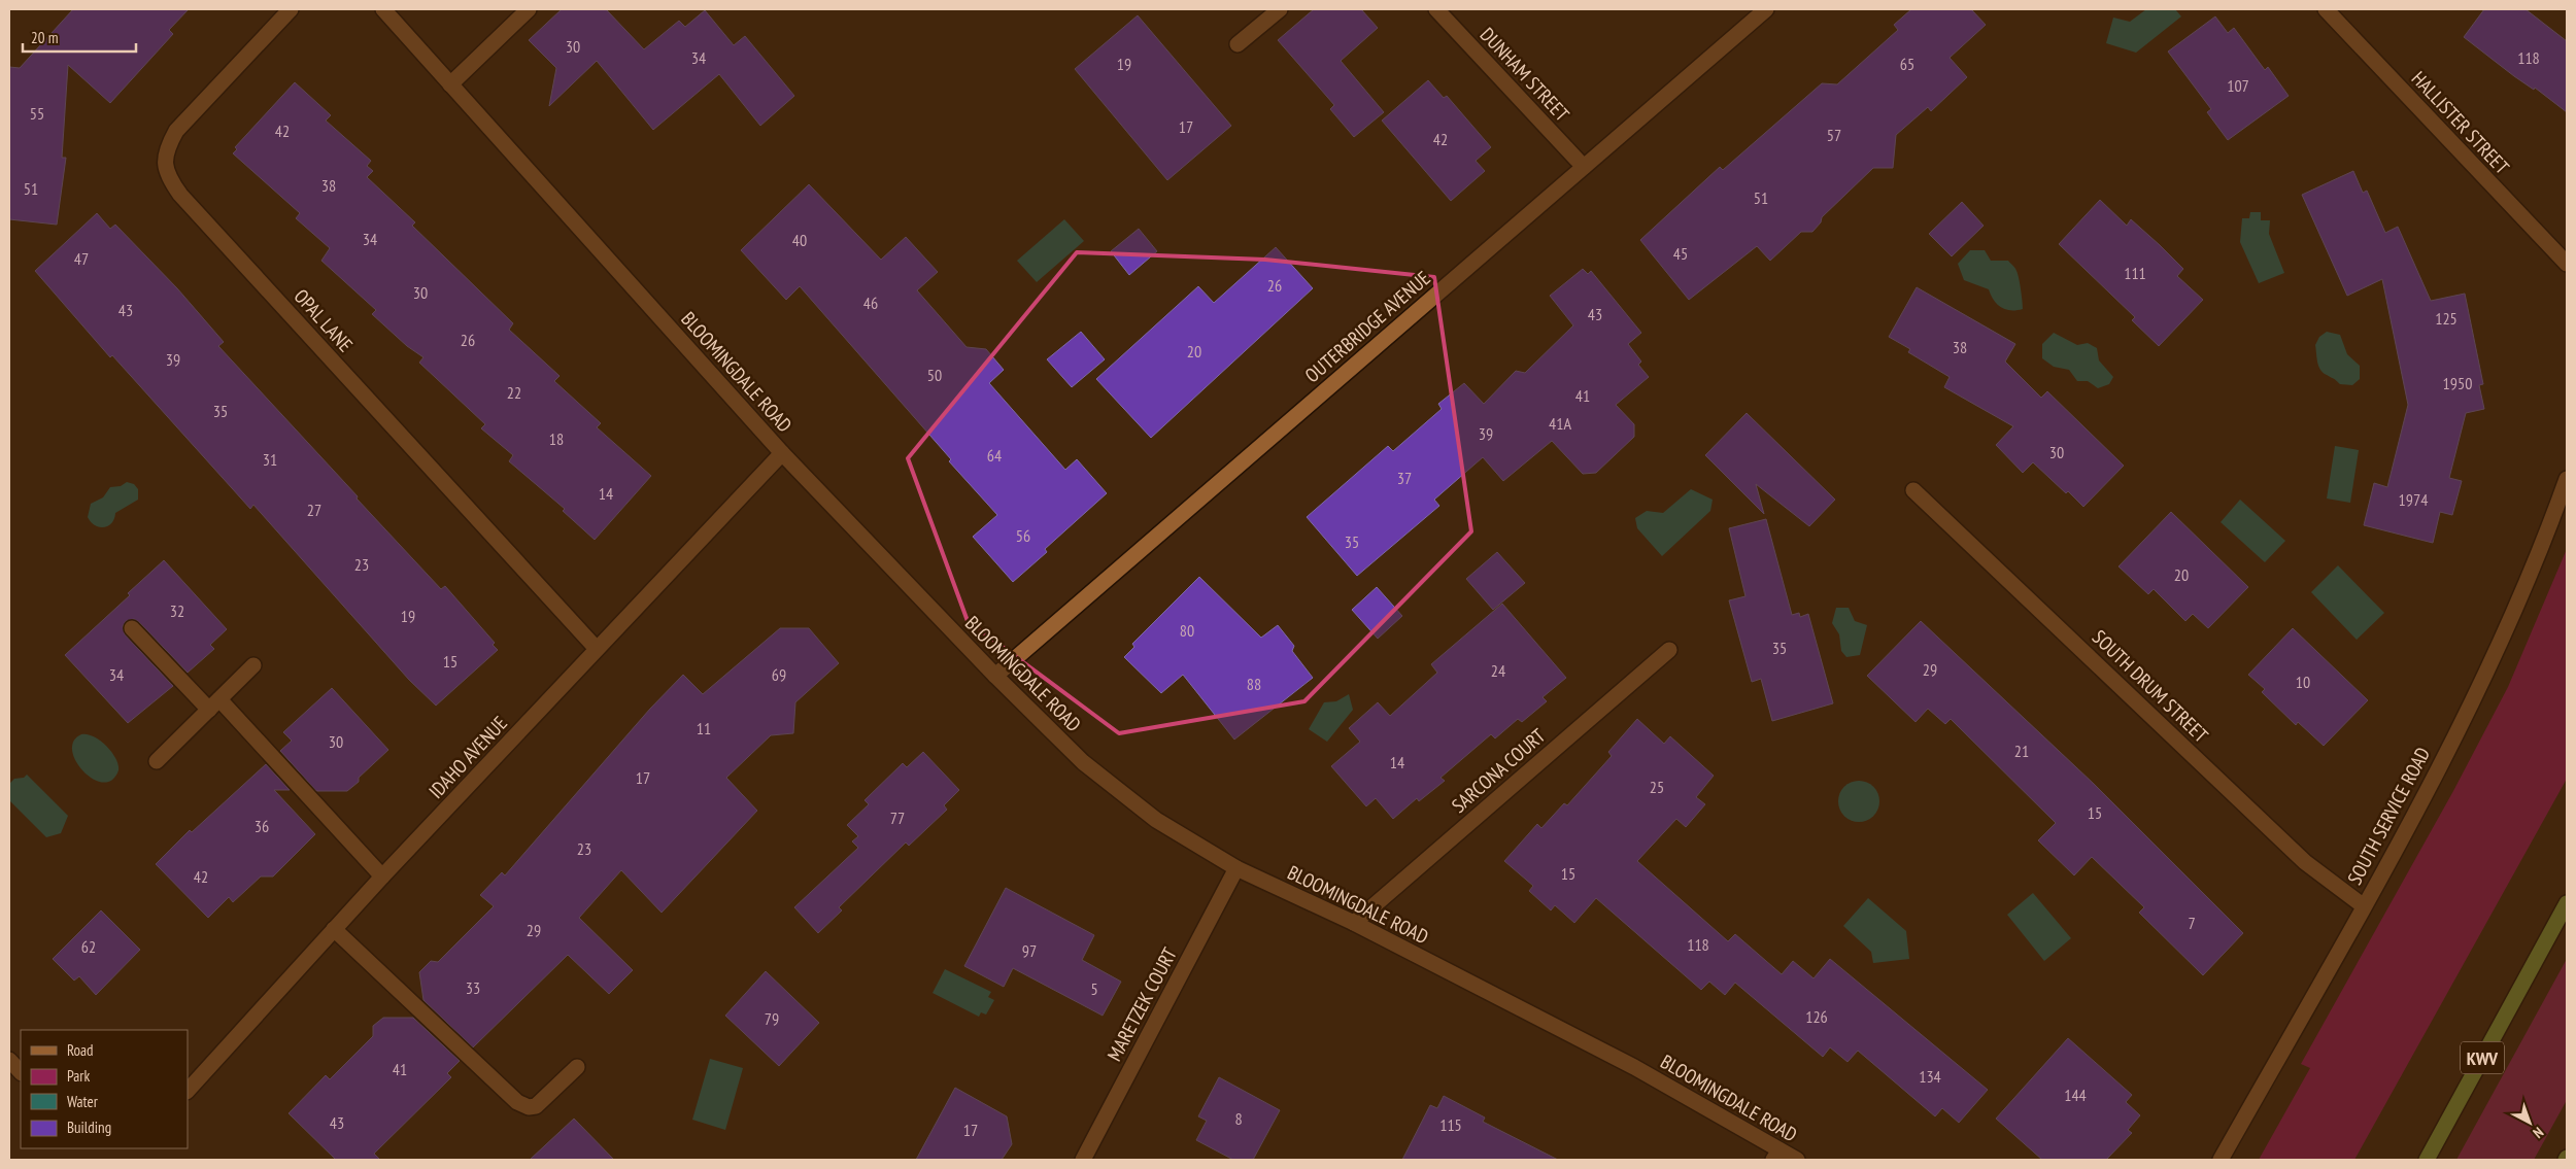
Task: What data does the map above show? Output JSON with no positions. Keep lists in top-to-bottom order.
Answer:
{
  "streets": {
    "highway": ["KWV"],
    "street": [
      "DUNHAM STREET",
      "HALLISTER STREET",
      "OPAL LANE",
      "OUTERBRIDGE AVENUE",
      "BLOOMINGDALE ROAD",
      "SOUTH DRUM STREET",
      "IDAHO AVENUE",
      "SARCONA COURT",
      "SOUTH SERVICE ROAD",
      "MARETZEK COURT"
    ]
  },
  "crossings": [
    ["DUNHAM STREET", "OUTERBRIDGE AVENUE"],
    ["OPAL LANE", "IDAHO AVENUE"],
    ["OUTERBRIDGE AVENUE", "BLOOMINGDALE ROAD"],
    ["BLOOMINGDALE ROAD", "IDAHO AVENUE"],
    ["BLOOMINGDALE ROAD", "SARCONA COURT"],
    ["BLOOMINGDALE ROAD", "MARETZEK COURT"],
    ["SOUTH DRUM STREET", "SOUTH SERVICE ROAD"]
  ],
  "house_numbers": [
    "30",
    "34",
    "118",
    "19",
    "65",
    "107",
    "55",
    "17",
    "42",
    "57",
    "42",
    "38",
    "51",
    "51",
    "34",
    "40",
    "45",
    "47",
    "111",
    "26",
    "30",
    "46",
    "43",
    "43",
    "125",
    "26",
    "38",
    "20",
    "39",
    "50",
    "1950",
    "22",
    "41",
    "35",
    "41A",
    "39",
    "18",
    "30",
    "64",
    "31",
    "37",
    "14",
    "1974",
    "27",
    "56",
    "35",
    "23",
    "20",
    "32",
    "19",
    "80",
    "35",
    "15",
    "29",
    "24",
    "34",
    "69",
    "10",
    "88",
    "11",
    "30",
    "21",
    "14",
    "17",
    "25",
    "15",
    "77",
    "36",
    "23",
    "15",
    "42",
    "7",
    "29",
    "118",
    "62",
    "97",
    "33",
    "5",
    "126",
    "79",
    "41",
    "134",
    "144",
    "8",
    "43",
    "115",
    "17"
  ],
  "legend": [
    "Road",
    "Park",
    "Water",
    "Building"
  ],
  "scale_bar": "20 m",
  "north": "bottom right"
}
